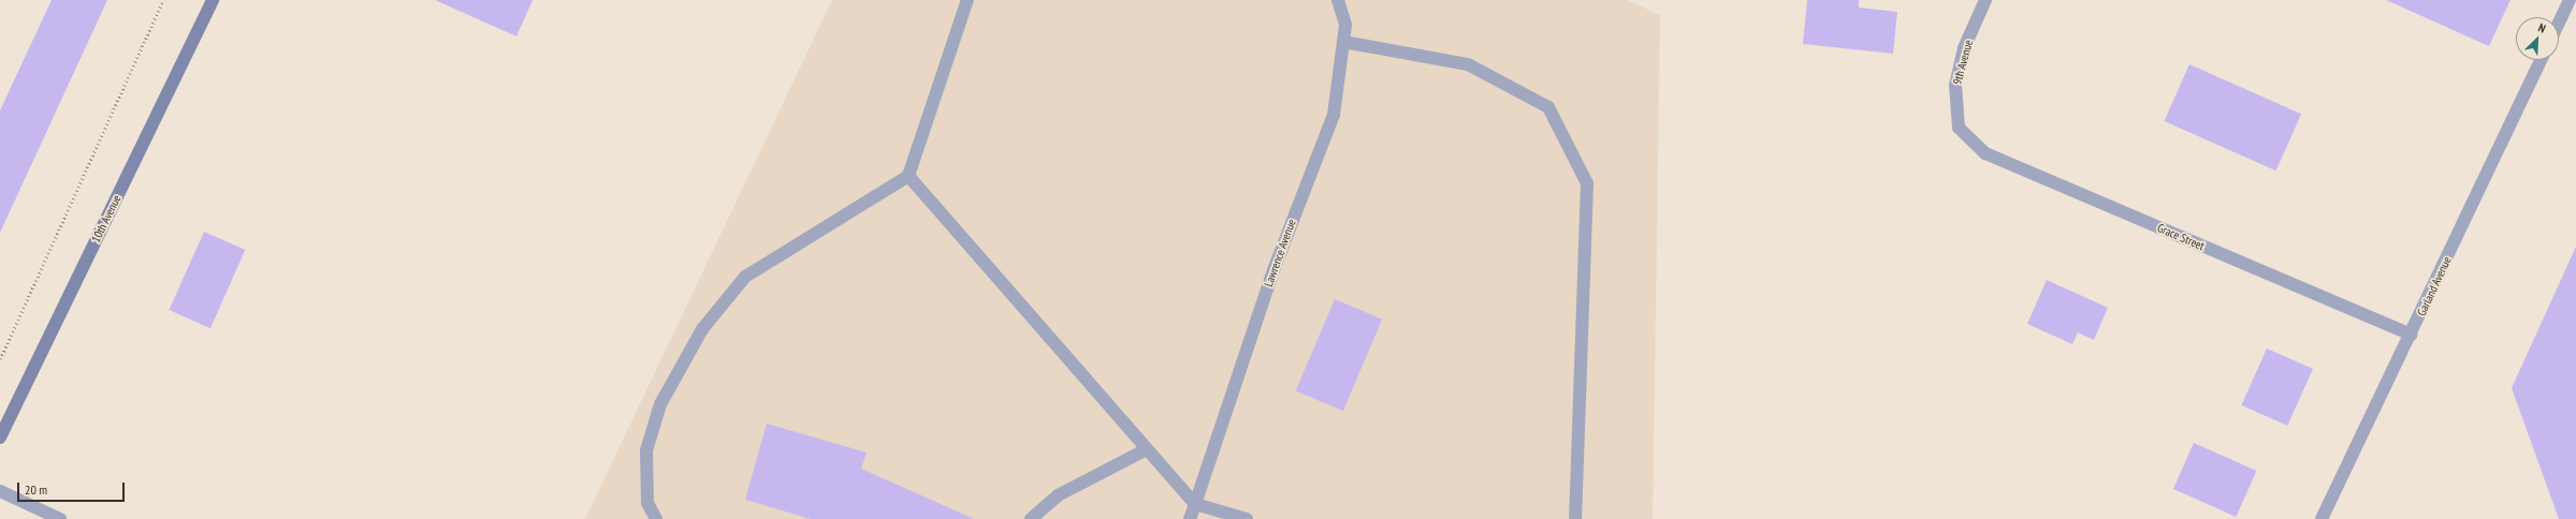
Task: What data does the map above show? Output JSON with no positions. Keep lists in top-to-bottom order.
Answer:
{
  "streets": {
    "street": [
      "9th Avenue",
      "10th Avenue",
      "Grace Street",
      "Lawrence Avenue",
      "Garland Avenue"
    ]
  },
  "crossings": [
    ["9th Avenue", "Grace Street"],
    ["Grace Street", "Garland Avenue"]
  ],
  "scale_bar": "20 m",
  "north": "top right"
}
